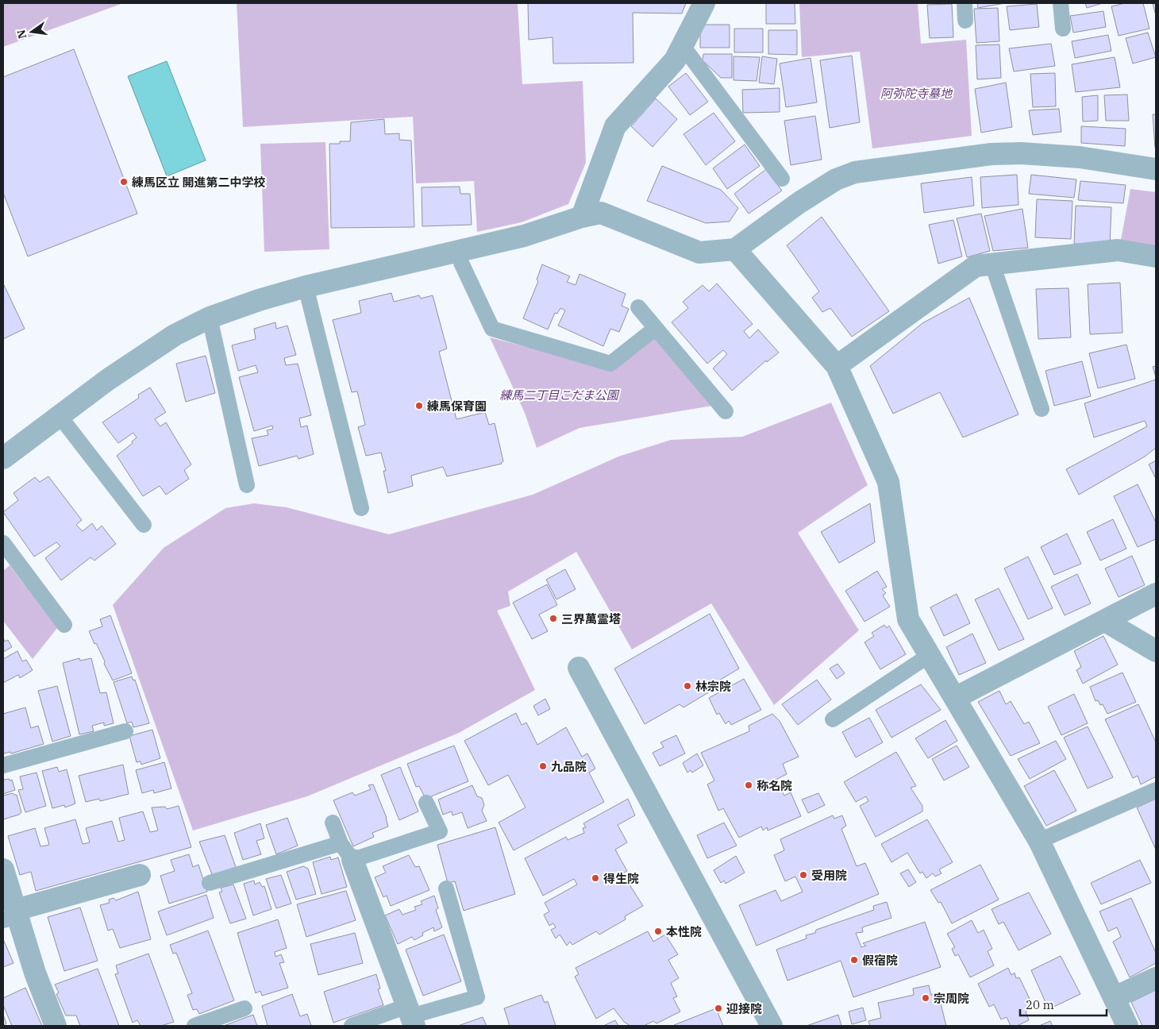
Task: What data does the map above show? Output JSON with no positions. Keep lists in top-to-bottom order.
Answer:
{
  "parks": ["阿弥陀寺墓地", "練馬二丁目こだま公園"],
  "places": [
    "練馬区立 開進第二中学校",
    "練馬保育園",
    "三界萬霊塔",
    "林宗院",
    "九品院",
    "称名院",
    "受用院",
    "得生院",
    "本性院",
    "假宿院",
    "宗周院",
    "迎接院"
  ],
  "scale_bar": "20 m",
  "north": "left"
}
